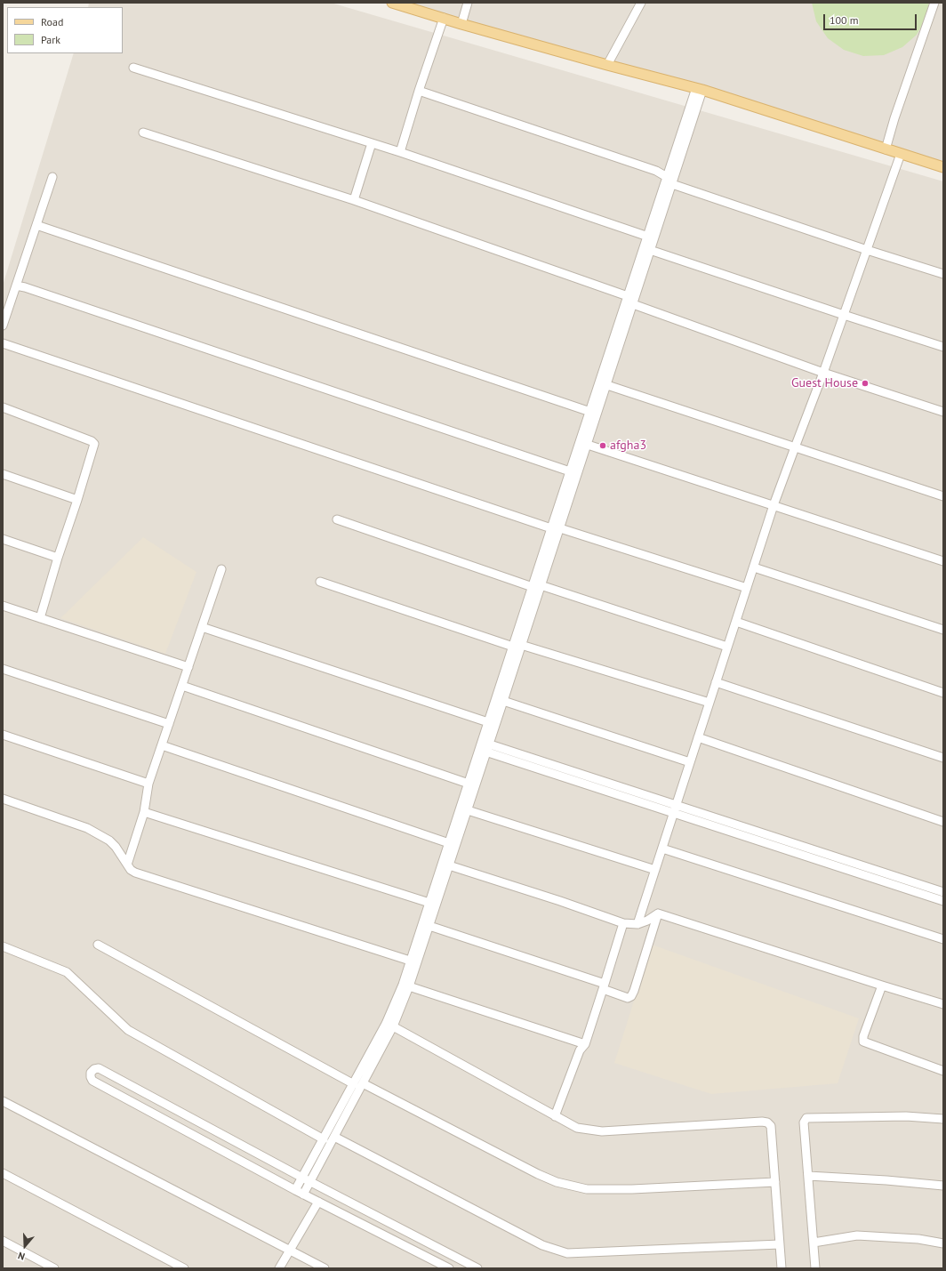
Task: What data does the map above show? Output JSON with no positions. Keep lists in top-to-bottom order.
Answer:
{
  "places": ["Guest House", "afgha3"],
  "legend": ["Road", "Park"],
  "scale_bar": "100 m",
  "north": "bottom"
}
